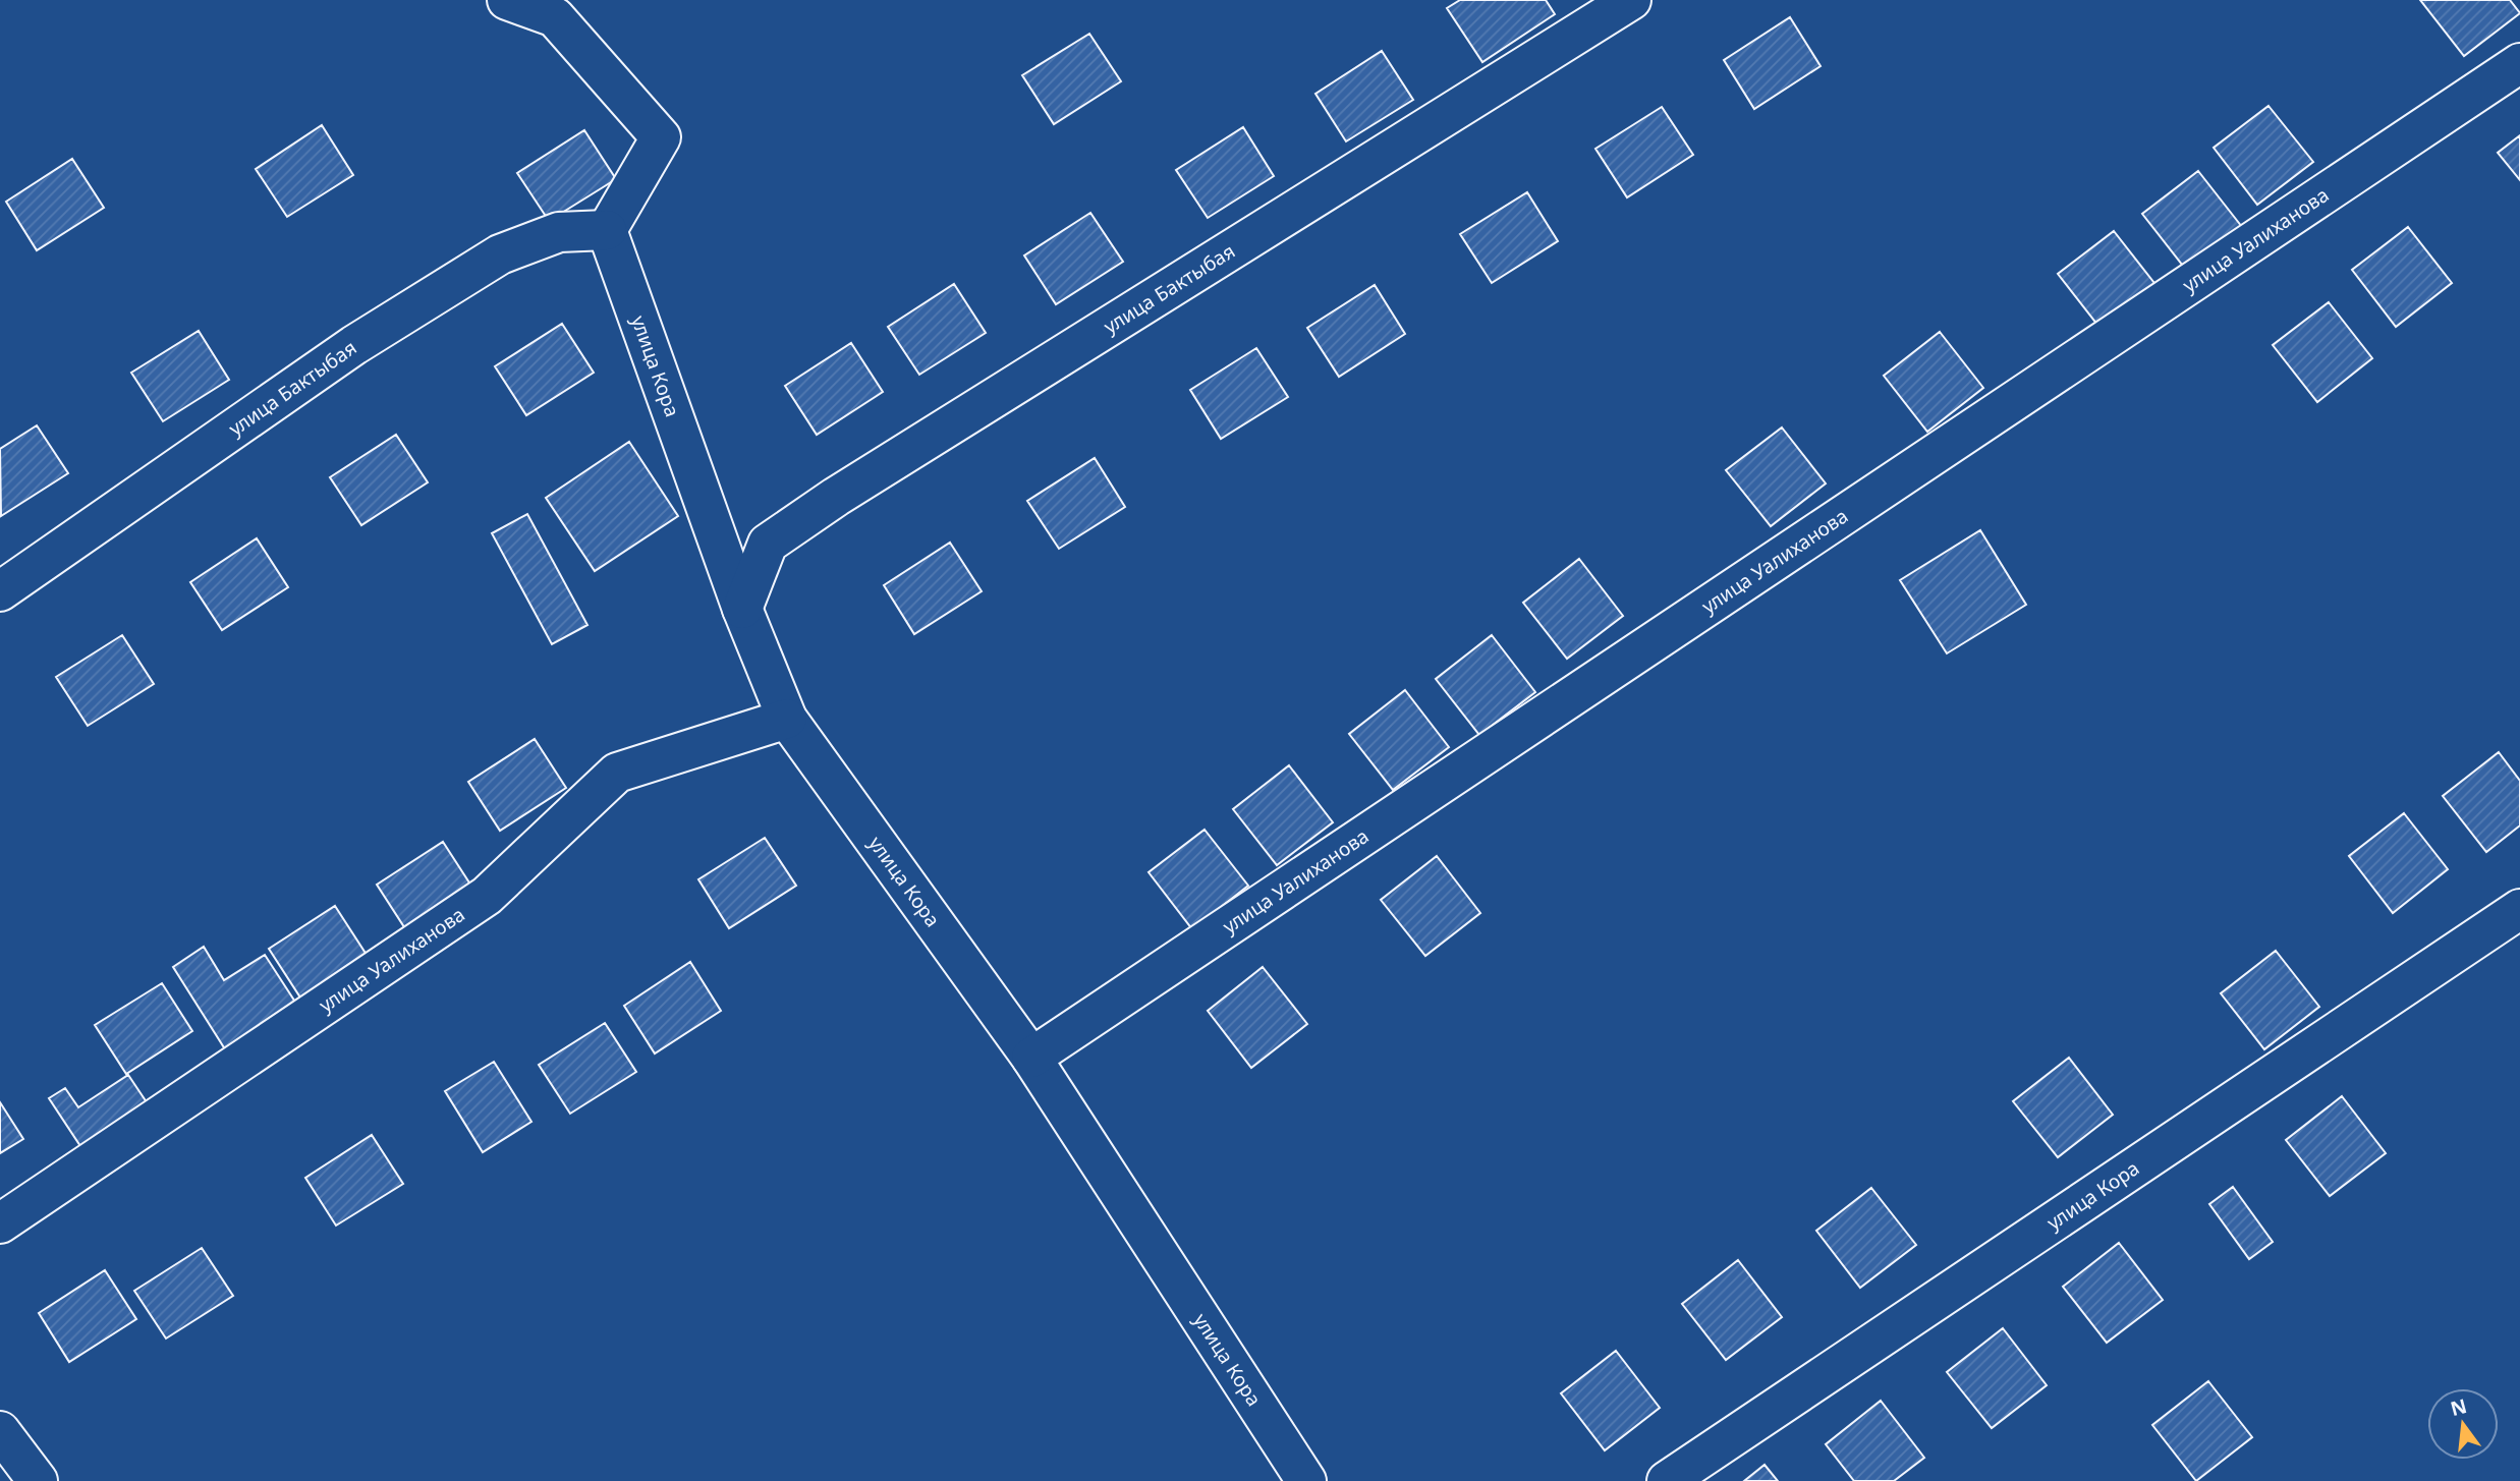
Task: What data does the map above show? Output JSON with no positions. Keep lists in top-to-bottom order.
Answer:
{
  "streets": {
    "street": ["улица Уалиханова", "улица Бактыбая", "улица Кора"]
  },
  "crossings": [
    ["улица Уалиханова", "улица Кора"],
    ["улица Бактыбая", "улица Кора"]
  ],
  "north": "top"
}
